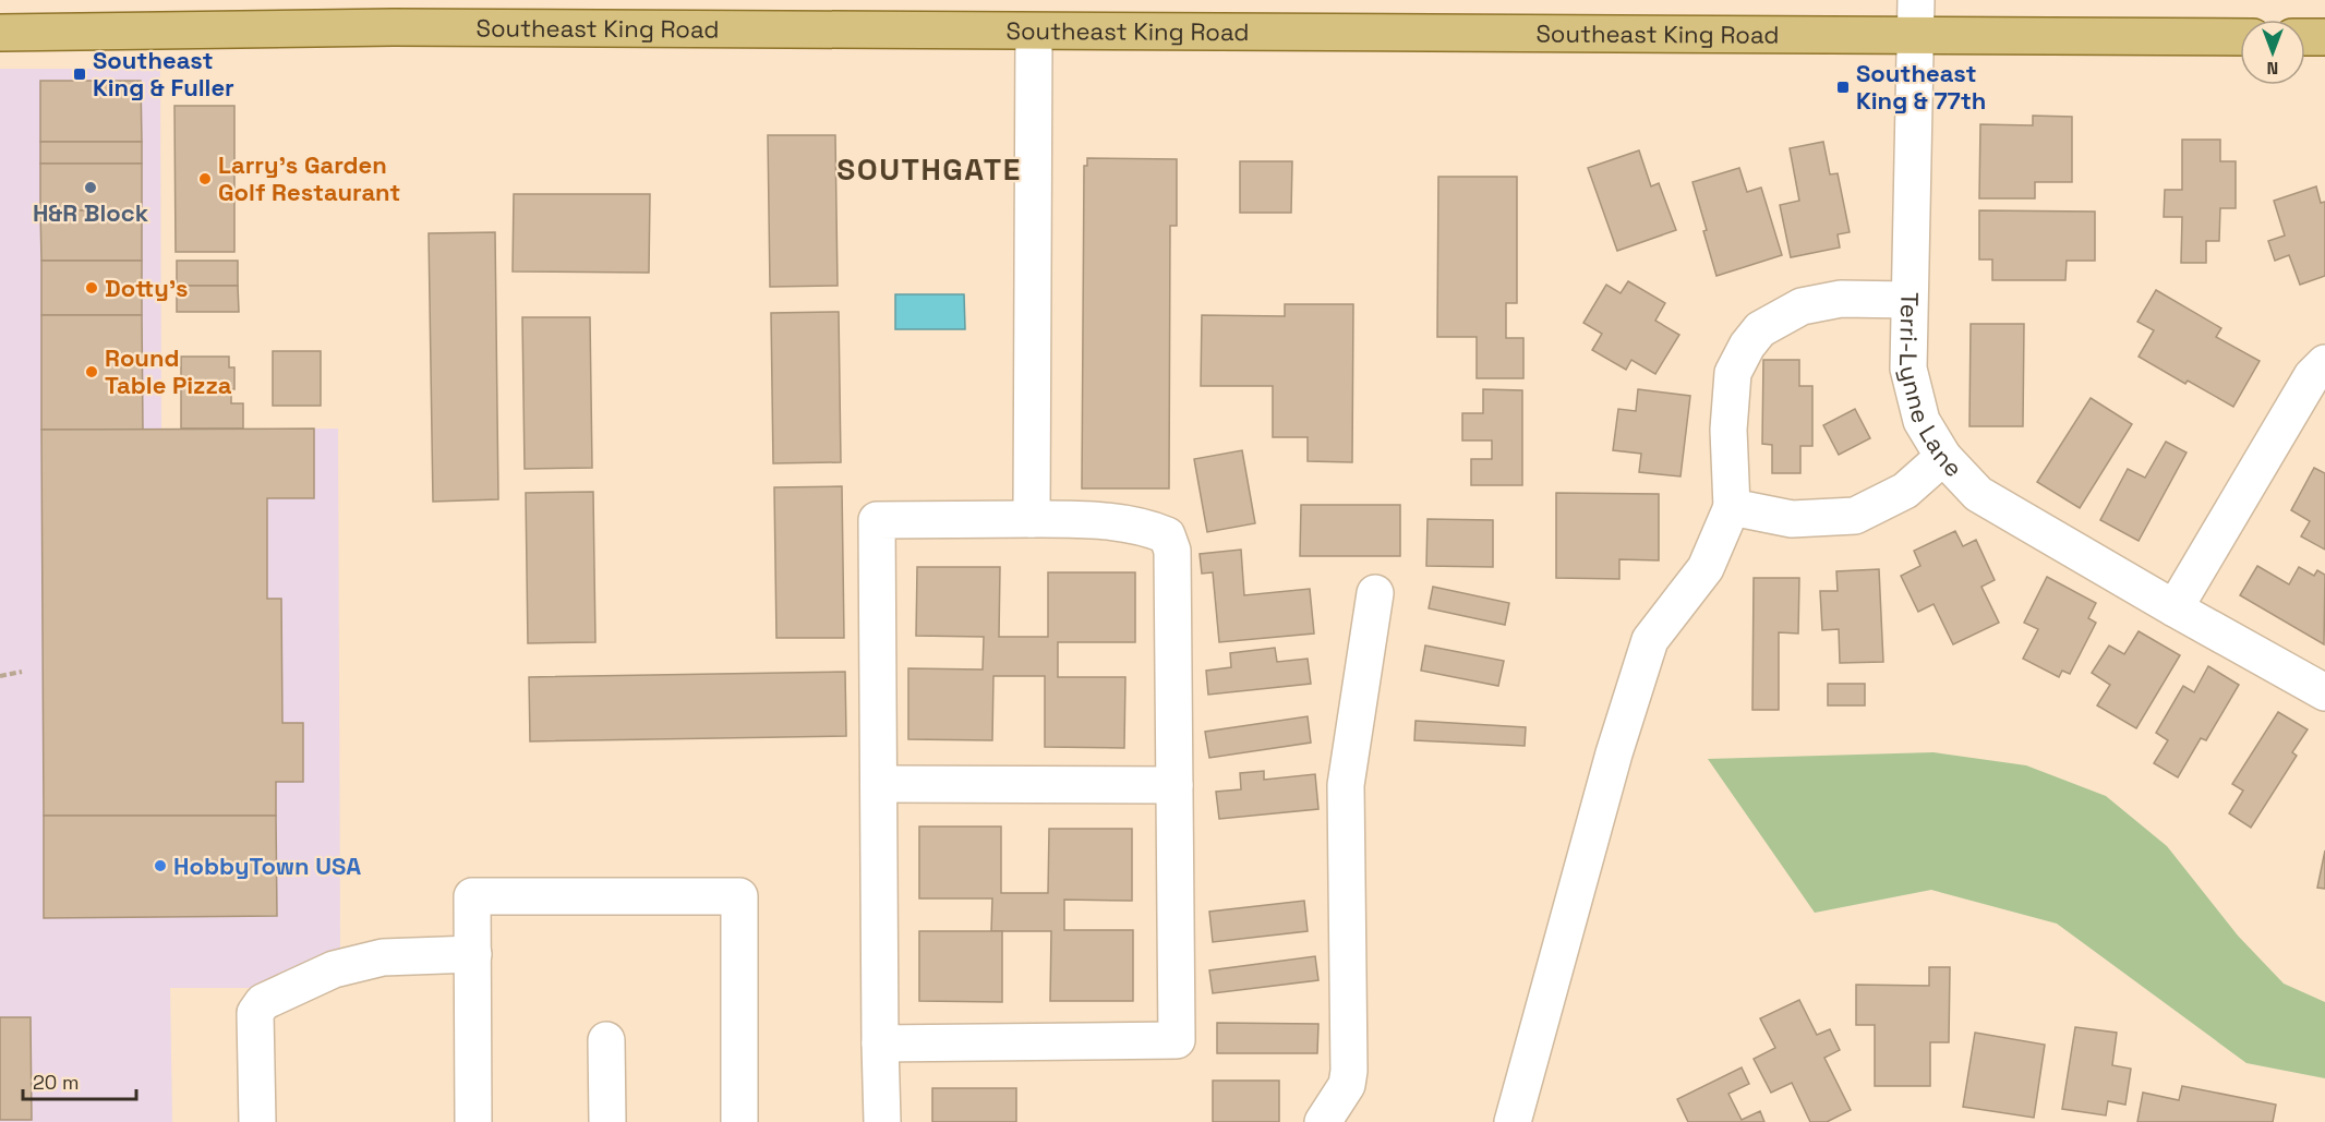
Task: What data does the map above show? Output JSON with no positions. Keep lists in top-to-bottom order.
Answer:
{
  "streets": {
    "main road": ["Southeast King Road"],
    "street": ["Terri-Lynne Lane"]
  },
  "crossings": [
    ["Southeast King Road", "Terri-Lynne Lane"]
  ],
  "districts": ["SOUTHGATE"],
  "places": {
    "transit": ["Southeast King & Fuller", "Southeast King & 77th"],
    "other": [
      "Larry's Garden Golf Restaurant",
      "H&R Block",
      "Dotty's",
      "Round Table Pizza",
      "HobbyTown USA"
    ]
  },
  "scale_bar": "20 m",
  "north": "bottom"
}
